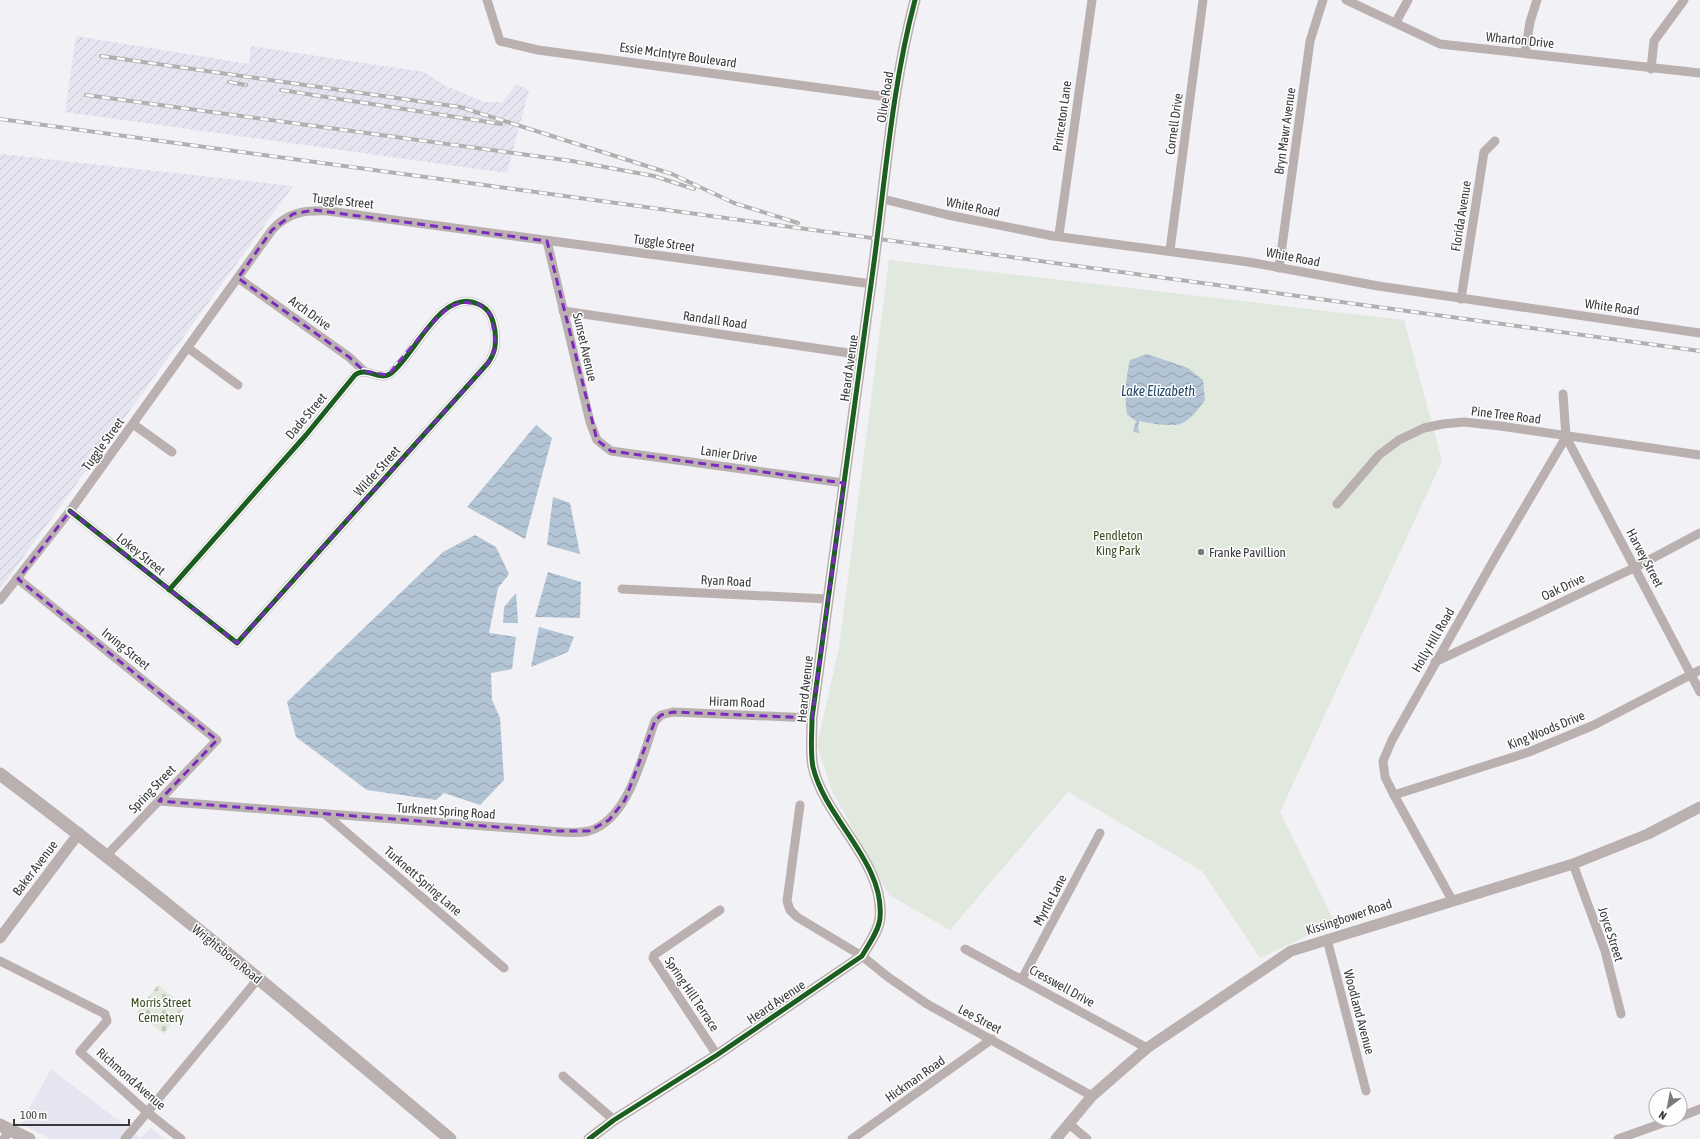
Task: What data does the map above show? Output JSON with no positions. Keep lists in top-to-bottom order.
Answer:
{
  "streets": {
    "main road": ["Wrightsboro Road"],
    "street": [
      "Wharton Drive",
      "Essie McIntyre Boulevard",
      "Olive Road",
      "Princeton Lane",
      "Cornell Drive",
      "Bryn Mawr Avenue",
      "Tuggle Street",
      "White Road",
      "Florida Avenue",
      "Arch Drive",
      "Randall Road",
      "Sunset Avenue",
      "Heard Avenue",
      "Pine Tree Road",
      "Dade Street",
      "Lanier Drive",
      "Wilder Street",
      "Lokey Street",
      "Harvey Street",
      "Ryan Road",
      "Oak Drive",
      "Holly Hill Road",
      "Irving Street",
      "Hiram Road",
      "King Woods Drive",
      "Spring Street",
      "Turknett Spring Road",
      "Baker Avenue",
      "Turknett Spring Lane",
      "Myrtle Lane",
      "Kissingbower Road",
      "Joyce Street",
      "Cresswell Drive",
      "Spring Hill Terrace",
      "Woodland Avenue",
      "Lee Street",
      "Richmond Avenue",
      "Hickman Road"
    ]
  },
  "crossings": [
    ["Essie McIntyre Boulevard", "Olive Road"],
    ["Olive Road", "White Road"],
    ["Olive Road", "Heard Avenue"],
    ["Princeton Lane", "White Road"],
    ["Cornell Drive", "White Road"],
    ["Bryn Mawr Avenue", "White Road"],
    ["Tuggle Street", "Arch Drive"],
    ["Tuggle Street", "Sunset Avenue"],
    ["Tuggle Street", "Heard Avenue"],
    ["Tuggle Street", "Lokey Street"],
    ["Tuggle Street", "Irving Street"],
    ["White Road", "Florida Avenue"],
    ["White Road", "Heard Avenue"],
    ["Arch Drive", "Dade Street"],
    ["Arch Drive", "Wilder Street"],
    ["Randall Road", "Sunset Avenue"],
    ["Randall Road", "Heard Avenue"],
    ["Sunset Avenue", "Lanier Drive"],
    ["Heard Avenue", "Lanier Drive"],
    ["Heard Avenue", "Ryan Road"],
    ["Heard Avenue", "Hiram Road"],
    ["Heard Avenue", "Spring Hill Terrace"],
    ["Heard Avenue", "Lee Street"],
    ["Pine Tree Road", "Harvey Street"],
    ["Pine Tree Road", "Holly Hill Road"],
    ["Dade Street", "Wilder Street"],
    ["Dade Street", "Lokey Street"],
    ["Wilder Street", "Lokey Street"],
    ["Harvey Street", "Oak Drive"],
    ["Harvey Street", "Holly Hill Road"],
    ["Harvey Street", "King Woods Drive"],
    ["Oak Drive", "Holly Hill Road"],
    ["Holly Hill Road", "King Woods Drive"],
    ["Holly Hill Road", "Kissingbower Road"],
    ["Irving Street", "Spring Street"],
    ["Hiram Road", "Turknett Spring Road"],
    ["Spring Street", "Turknett Spring Road"],
    ["Spring Street", "Wrightsboro Road"],
    ["Turknett Spring Road", "Turknett Spring Lane"],
    ["Baker Avenue", "Wrightsboro Road"],
    ["Myrtle Lane", "Cresswell Drive"],
    ["Kissingbower Road", "Joyce Street"],
    ["Kissingbower Road", "Cresswell Drive"],
    ["Kissingbower Road", "Woodland Avenue"],
    ["Kissingbower Road", "Lee Street"],
    ["Lee Street", "Hickman Road"]
  ],
  "water": ["Lake Elizabeth"],
  "parks": ["Pendleton King Park", "Morris Street Cemetery"],
  "places": ["Franke Pavillion"],
  "scale_bar": "100 m",
  "north": "bottom left"
}
